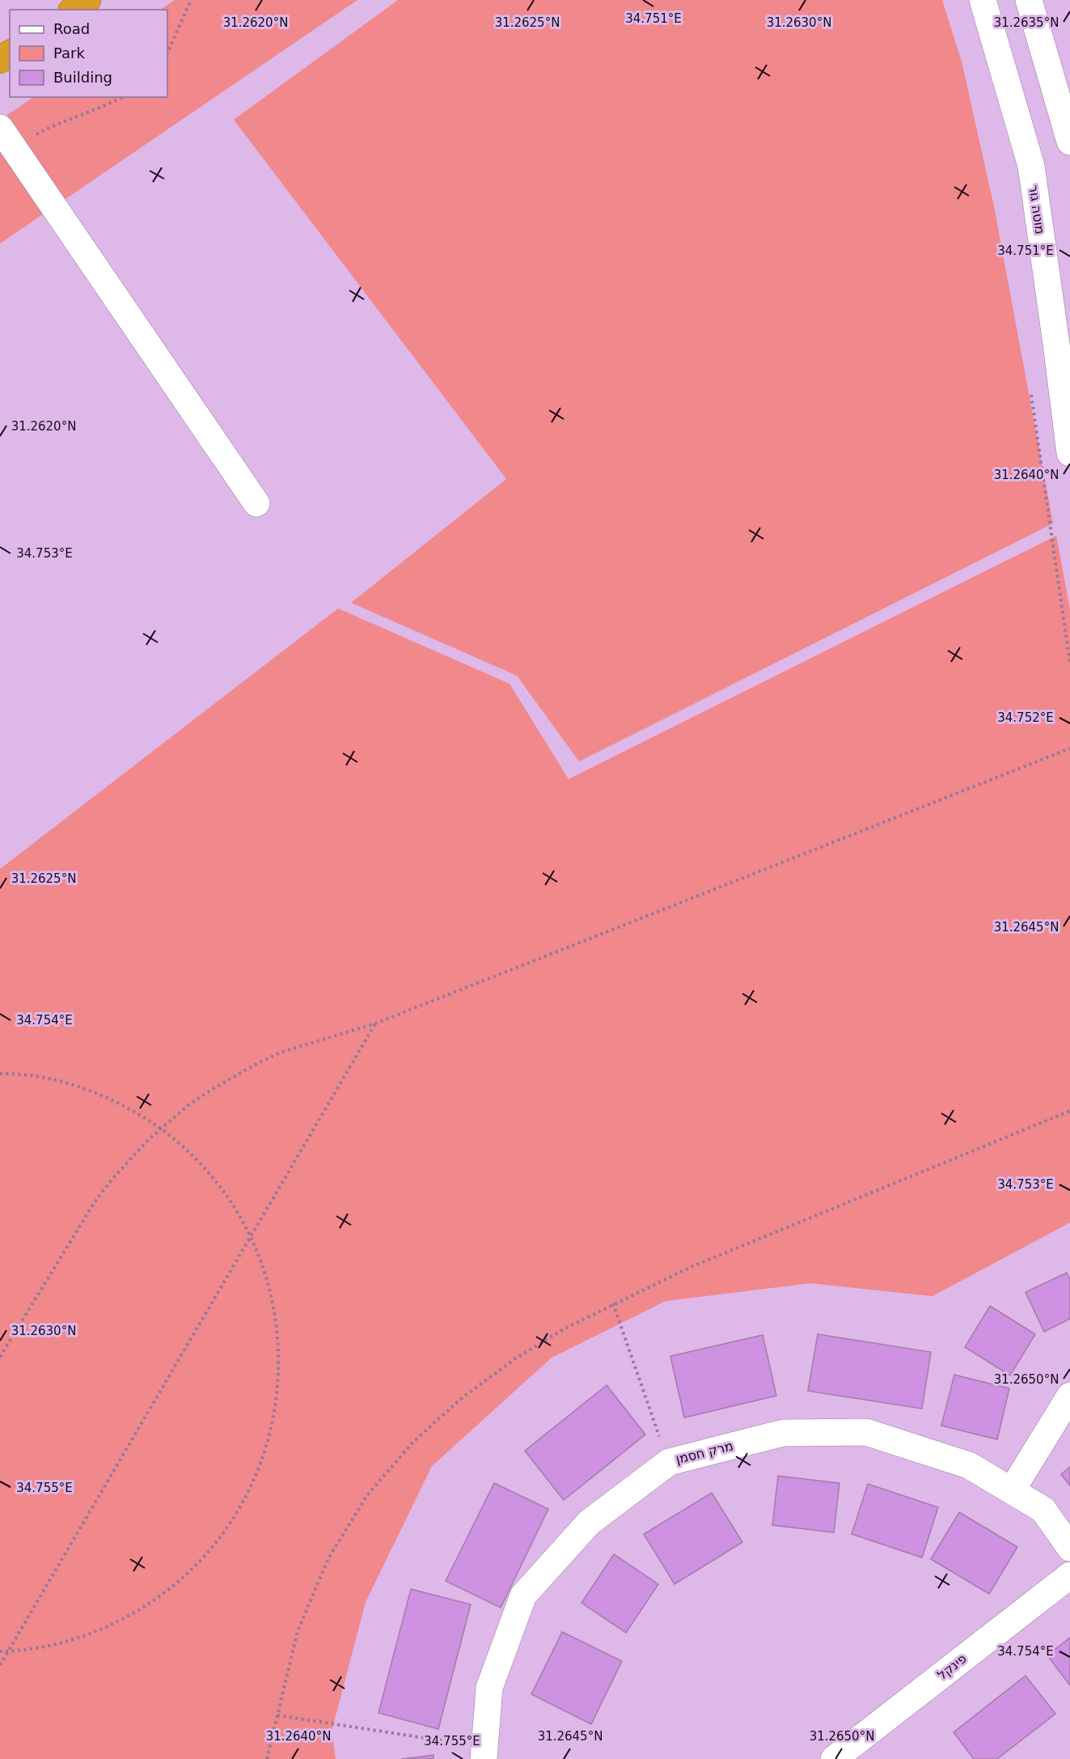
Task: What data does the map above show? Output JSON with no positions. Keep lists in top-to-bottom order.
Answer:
{
  "streets": {
    "street": ["מוטה גור", "מרק חסמן", "פינקל"]
  },
  "legend": ["Road", "Park", "Building"],
  "coordinates": [
    "34.751°E",
    "31.2635°N",
    "31.2630°N",
    "31.2620°N",
    "31.2625°N",
    "31.2640°N",
    "34.753°E",
    "34.752°E",
    "31.2645°N",
    "34.754°E",
    "31.2650°N",
    "34.755°E"
  ]
}
